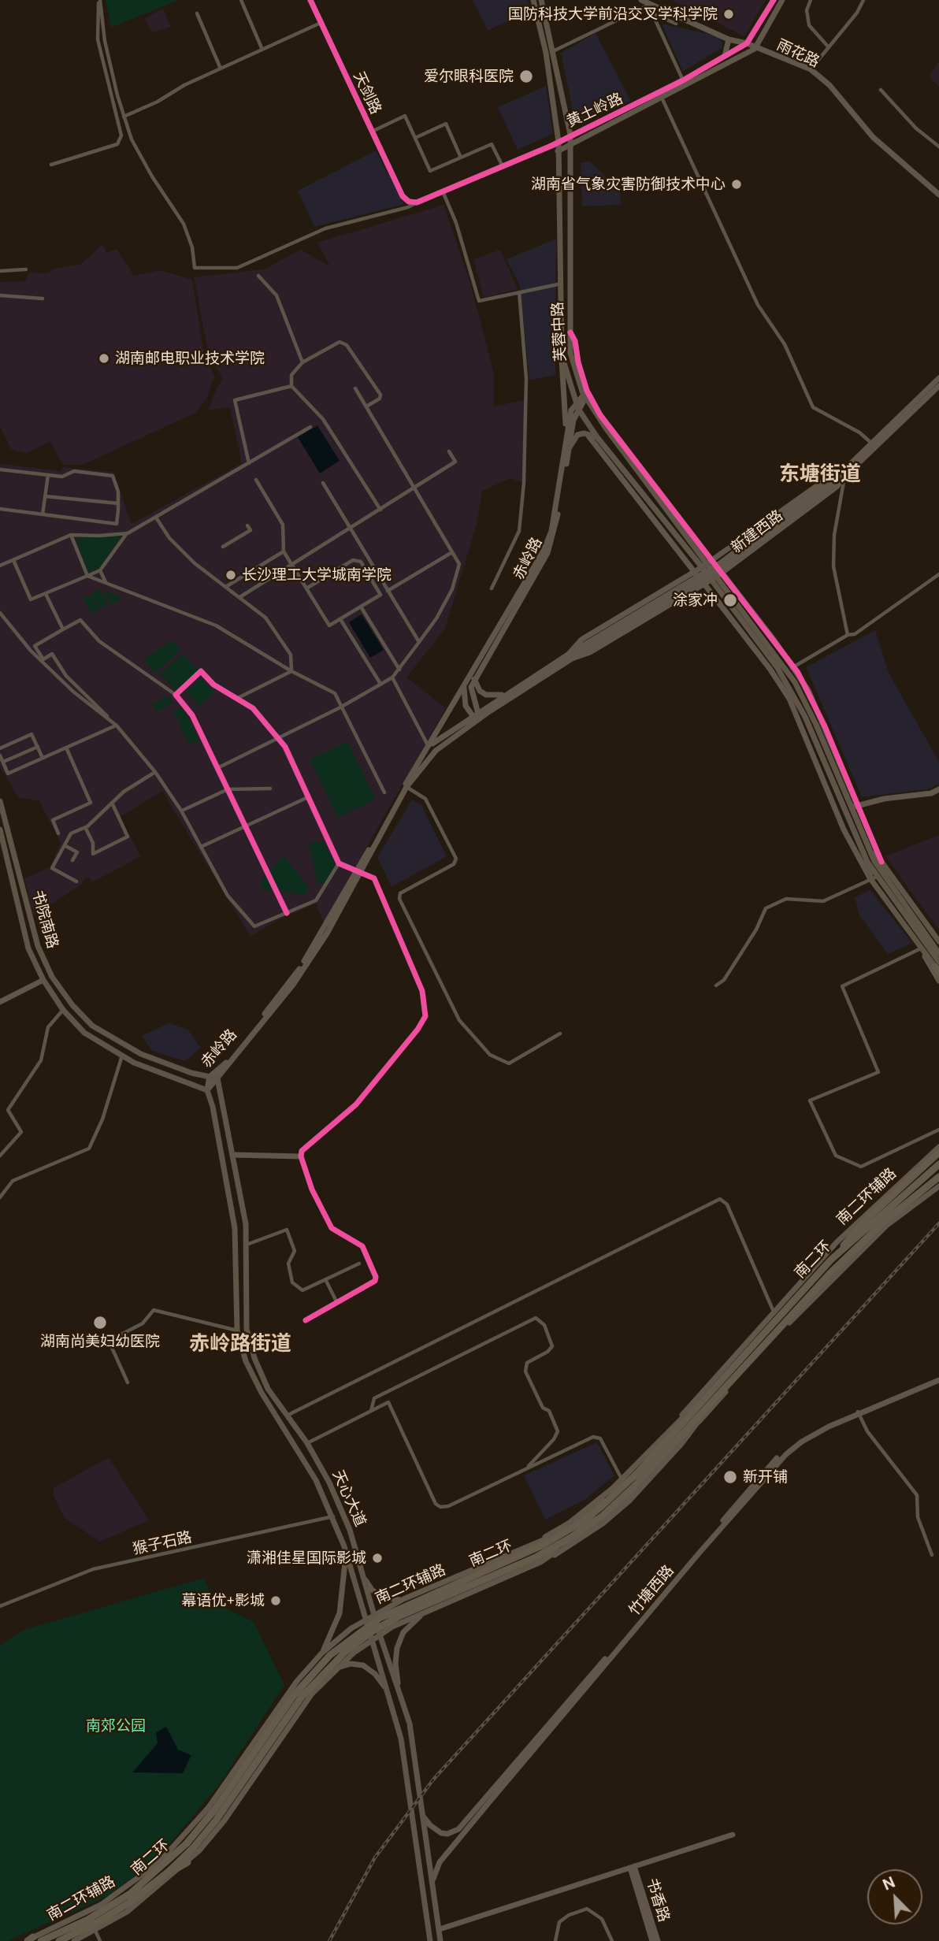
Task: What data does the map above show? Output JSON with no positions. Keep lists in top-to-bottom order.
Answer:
{
  "streets": {
    "highway": ["南二环"],
    "main road": [
      "雨花路",
      "天剑路",
      "黄土岭路",
      "芙蓉中路",
      "新建西路",
      "赤岭路",
      "书院南路",
      "南二环辅路",
      "天心大道",
      "竹塘西路",
      "书香路"
    ],
    "street": ["猴子石路"]
  },
  "crossings": [
    ["雨花路", "黄土岭路"],
    ["天剑路", "黄土岭路"],
    ["黄土岭路", "芙蓉中路"],
    ["芙蓉中路", "新建西路"],
    ["芙蓉中路", "赤岭路"],
    ["新建西路", "赤岭路"],
    ["赤岭路", "书院南路"],
    ["赤岭路", "天心大道"],
    ["书院南路", "天心大道"],
    ["南二环辅路", "天心大道"],
    ["天心大道", "猴子石路"],
    ["天心大道", "竹塘西路"]
  ],
  "districts": ["东塘街道", "赤岭路街道"],
  "parks": ["南郊公园"],
  "places": [
    "国防科技大学前沿交叉学科学院",
    "爱尔眼科医院",
    "湖南省气象灾害防御技术中心",
    "湖南邮电职业技术学院",
    "长沙理工大学城南学院",
    "涂家冲",
    "湖南尚美妇幼医院",
    "新开铺",
    "潇湘佳星国际影城",
    "幕语优+影城"
  ],
  "north": "top left"
}
